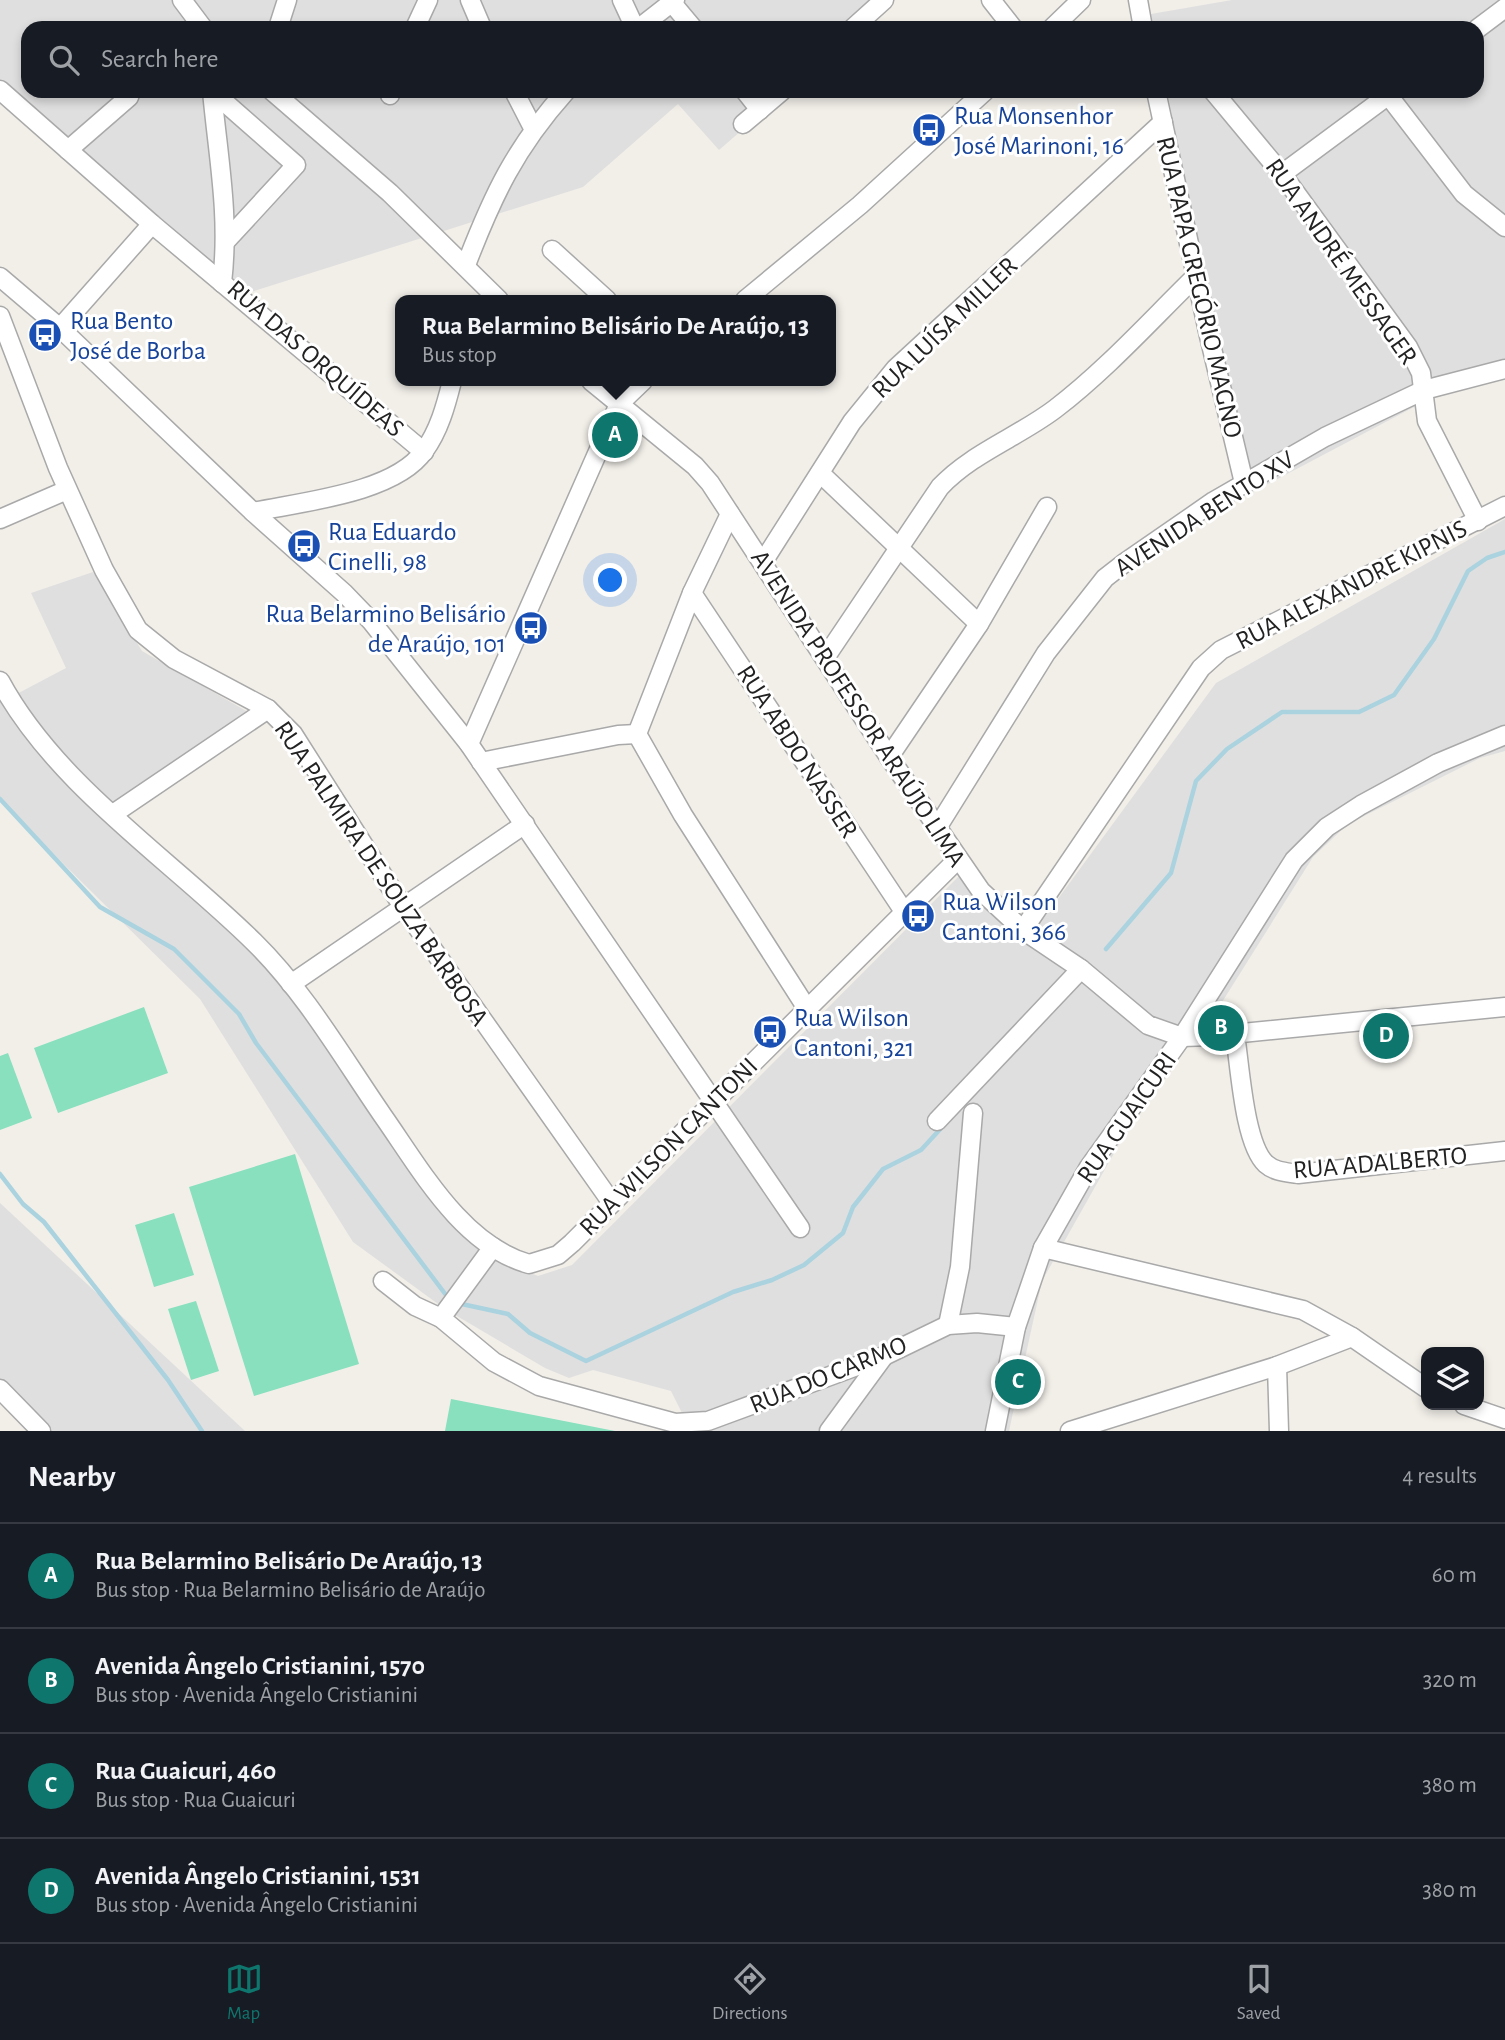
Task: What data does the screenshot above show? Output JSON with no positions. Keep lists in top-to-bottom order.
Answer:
{
  "streets": {
    "street": [
      "RUA ANDRÉ MESSAGER",
      "RUA PAPA GREGÓRIO MAGNO",
      "RUA LUÍSA MILLER",
      "RUA DAS ORQUÍDEAS",
      "AVENIDA BENTO XV",
      "RUA ALEXANDRE KIPNIS",
      "AVENIDA PROFESSOR ARAÚJO LIMA",
      "RUA ABDO NASSER",
      "RUA PALMIRA DE SOUZA BARBOSA",
      "RUA GUAICURI",
      "RUA WILSON CANTONI",
      "RUA ADALBERTO",
      "RUA DO CARMO"
    ]
  },
  "crossings": [
    ["RUA ANDRÉ MESSAGER", "AVENIDA BENTO XV"],
    ["RUA ANDRÉ MESSAGER", "RUA ALEXANDRE KIPNIS"],
    ["RUA PAPA GREGÓRIO MAGNO", "RUA LUÍSA MILLER"],
    ["RUA PAPA GREGÓRIO MAGNO", "AVENIDA BENTO XV"],
    ["RUA LUÍSA MILLER", "AVENIDA PROFESSOR ARAÚJO LIMA"],
    ["AVENIDA BENTO XV", "AVENIDA PROFESSOR ARAÚJO LIMA"],
    ["RUA ALEXANDRE KIPNIS", "AVENIDA PROFESSOR ARAÚJO LIMA"],
    ["AVENIDA PROFESSOR ARAÚJO LIMA", "RUA GUAICURI"],
    ["AVENIDA PROFESSOR ARAÚJO LIMA", "RUA WILSON CANTONI"],
    ["RUA ABDO NASSER", "RUA WILSON CANTONI"],
    ["RUA PALMIRA DE SOUZA BARBOSA", "RUA WILSON CANTONI"],
    ["RUA GUAICURI", "RUA DO CARMO"]
  ],
  "places": {
    "bus stop": [
      "Rua Monsenhor José Marinoni, 16",
      "Rua Bento José de Borba",
      "Rua Eduardo Cinelli, 98",
      "Rua Belarmino Belisário de Araújo, 101",
      "Rua Wilson Cantoni, 366",
      "Rua Wilson Cantoni, 321"
    ]
  },
  "page": {
    "search": "Search here",
    "popup": ["Rua Belarmino Belisário De Araújo, 13", "Bus stop"],
    "pins": [
      "A",
      "B",
      "D",
      "C"
    ],
    "heading": ["Nearby", "4 results"],
    "list": [
      {
        "mark": "A",
        "name": "Rua Belarmino Belisário De Araújo, 13",
        "note": "Bus stop · Rua Belarmino Belisário de Araújo",
        "value": "60 m"
      },
      {
        "mark": "B",
        "name": "Avenida Ângelo Cristianini, 1570",
        "note": "Bus stop · Avenida Ângelo Cristianini",
        "value": "320 m"
      },
      {
        "mark": "C",
        "name": "Rua Guaicuri, 460",
        "note": "Bus stop · Rua Guaicuri",
        "value": "380 m"
      },
      {
        "mark": "D",
        "name": "Avenida Ângelo Cristianini, 1531",
        "note": "Bus stop · Avenida Ângelo Cristianini",
        "value": "380 m"
      }
    ],
    "nav": ["Map", "Directions", "Saved"]
  }
}
